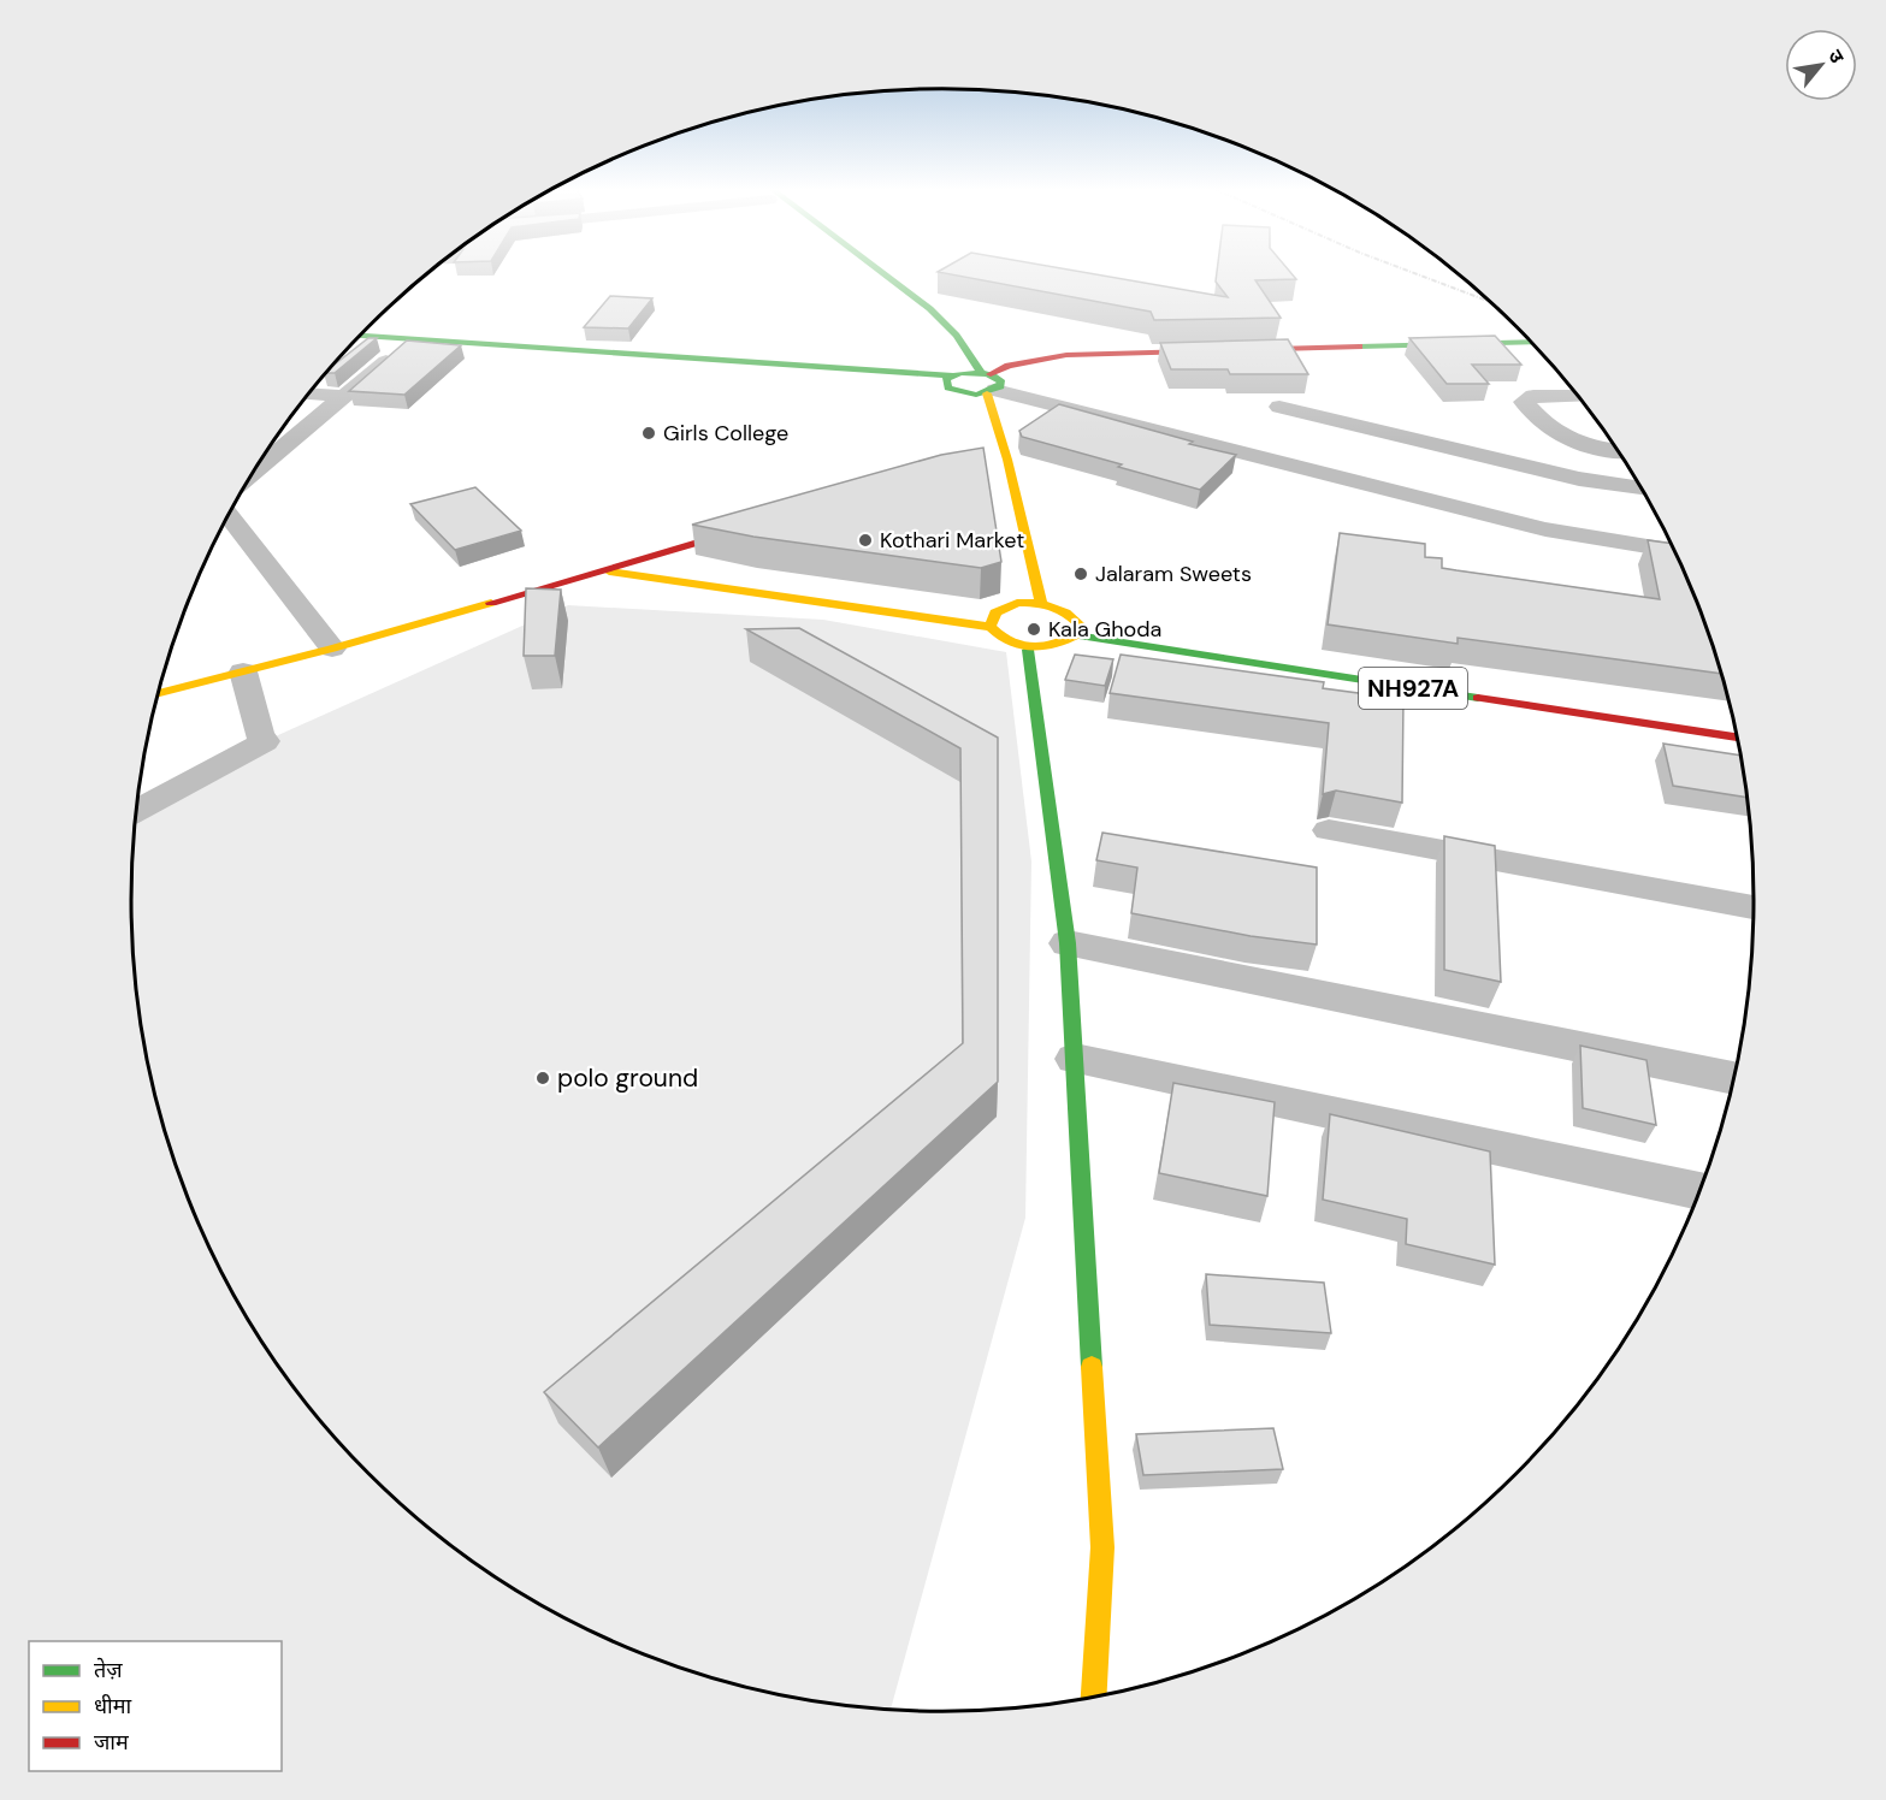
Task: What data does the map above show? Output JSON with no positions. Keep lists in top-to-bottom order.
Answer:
{
  "streets": {
    "main road": ["NH927A"]
  },
  "places": [
    "Girls College",
    "Kothari Market",
    "Jalaram Sweets",
    "Kala Ghoda",
    "polo ground"
  ],
  "legend": ["तेज़", "धीमा", "जाम"],
  "north": "top right"
}
